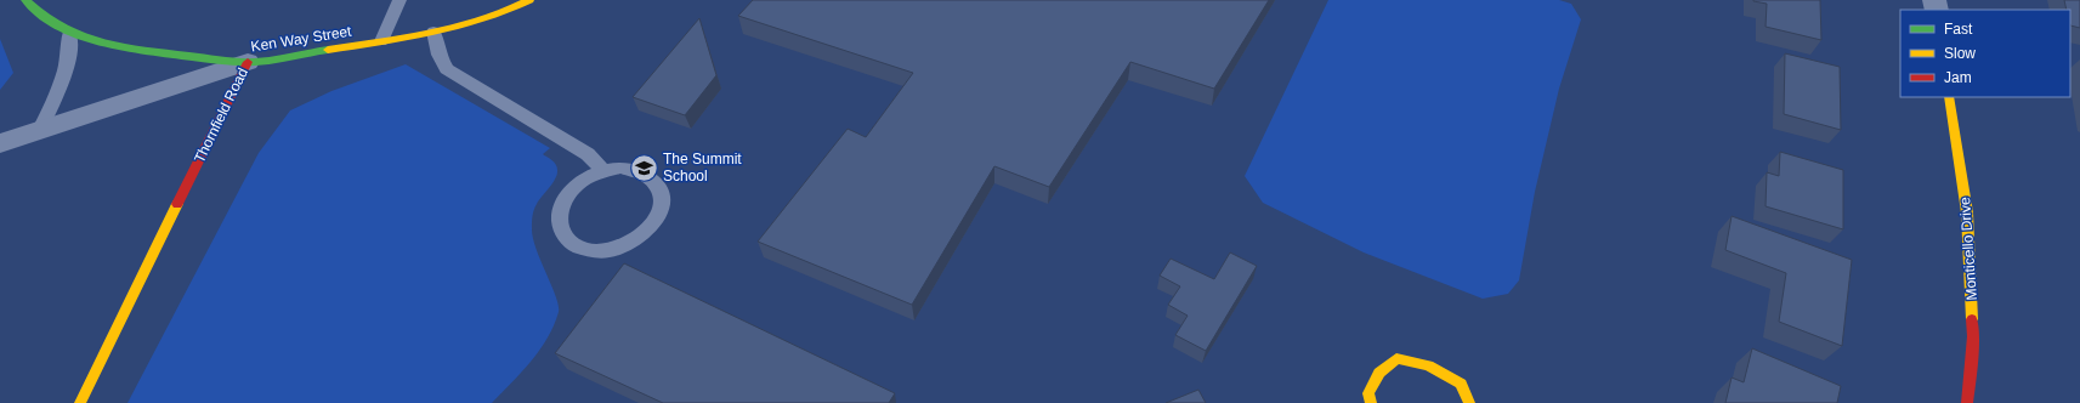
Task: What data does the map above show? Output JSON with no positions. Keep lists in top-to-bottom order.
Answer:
{
  "streets": {
    "street": ["Ken Way Street", "Thornfield Road", "Monticello Drive"]
  },
  "crossings": [
    ["Ken Way Street", "Thornfield Road"]
  ],
  "places": {
    "school or university": ["The Summit School"]
  },
  "legend": ["Fast", "Slow", "Jam"]
}
